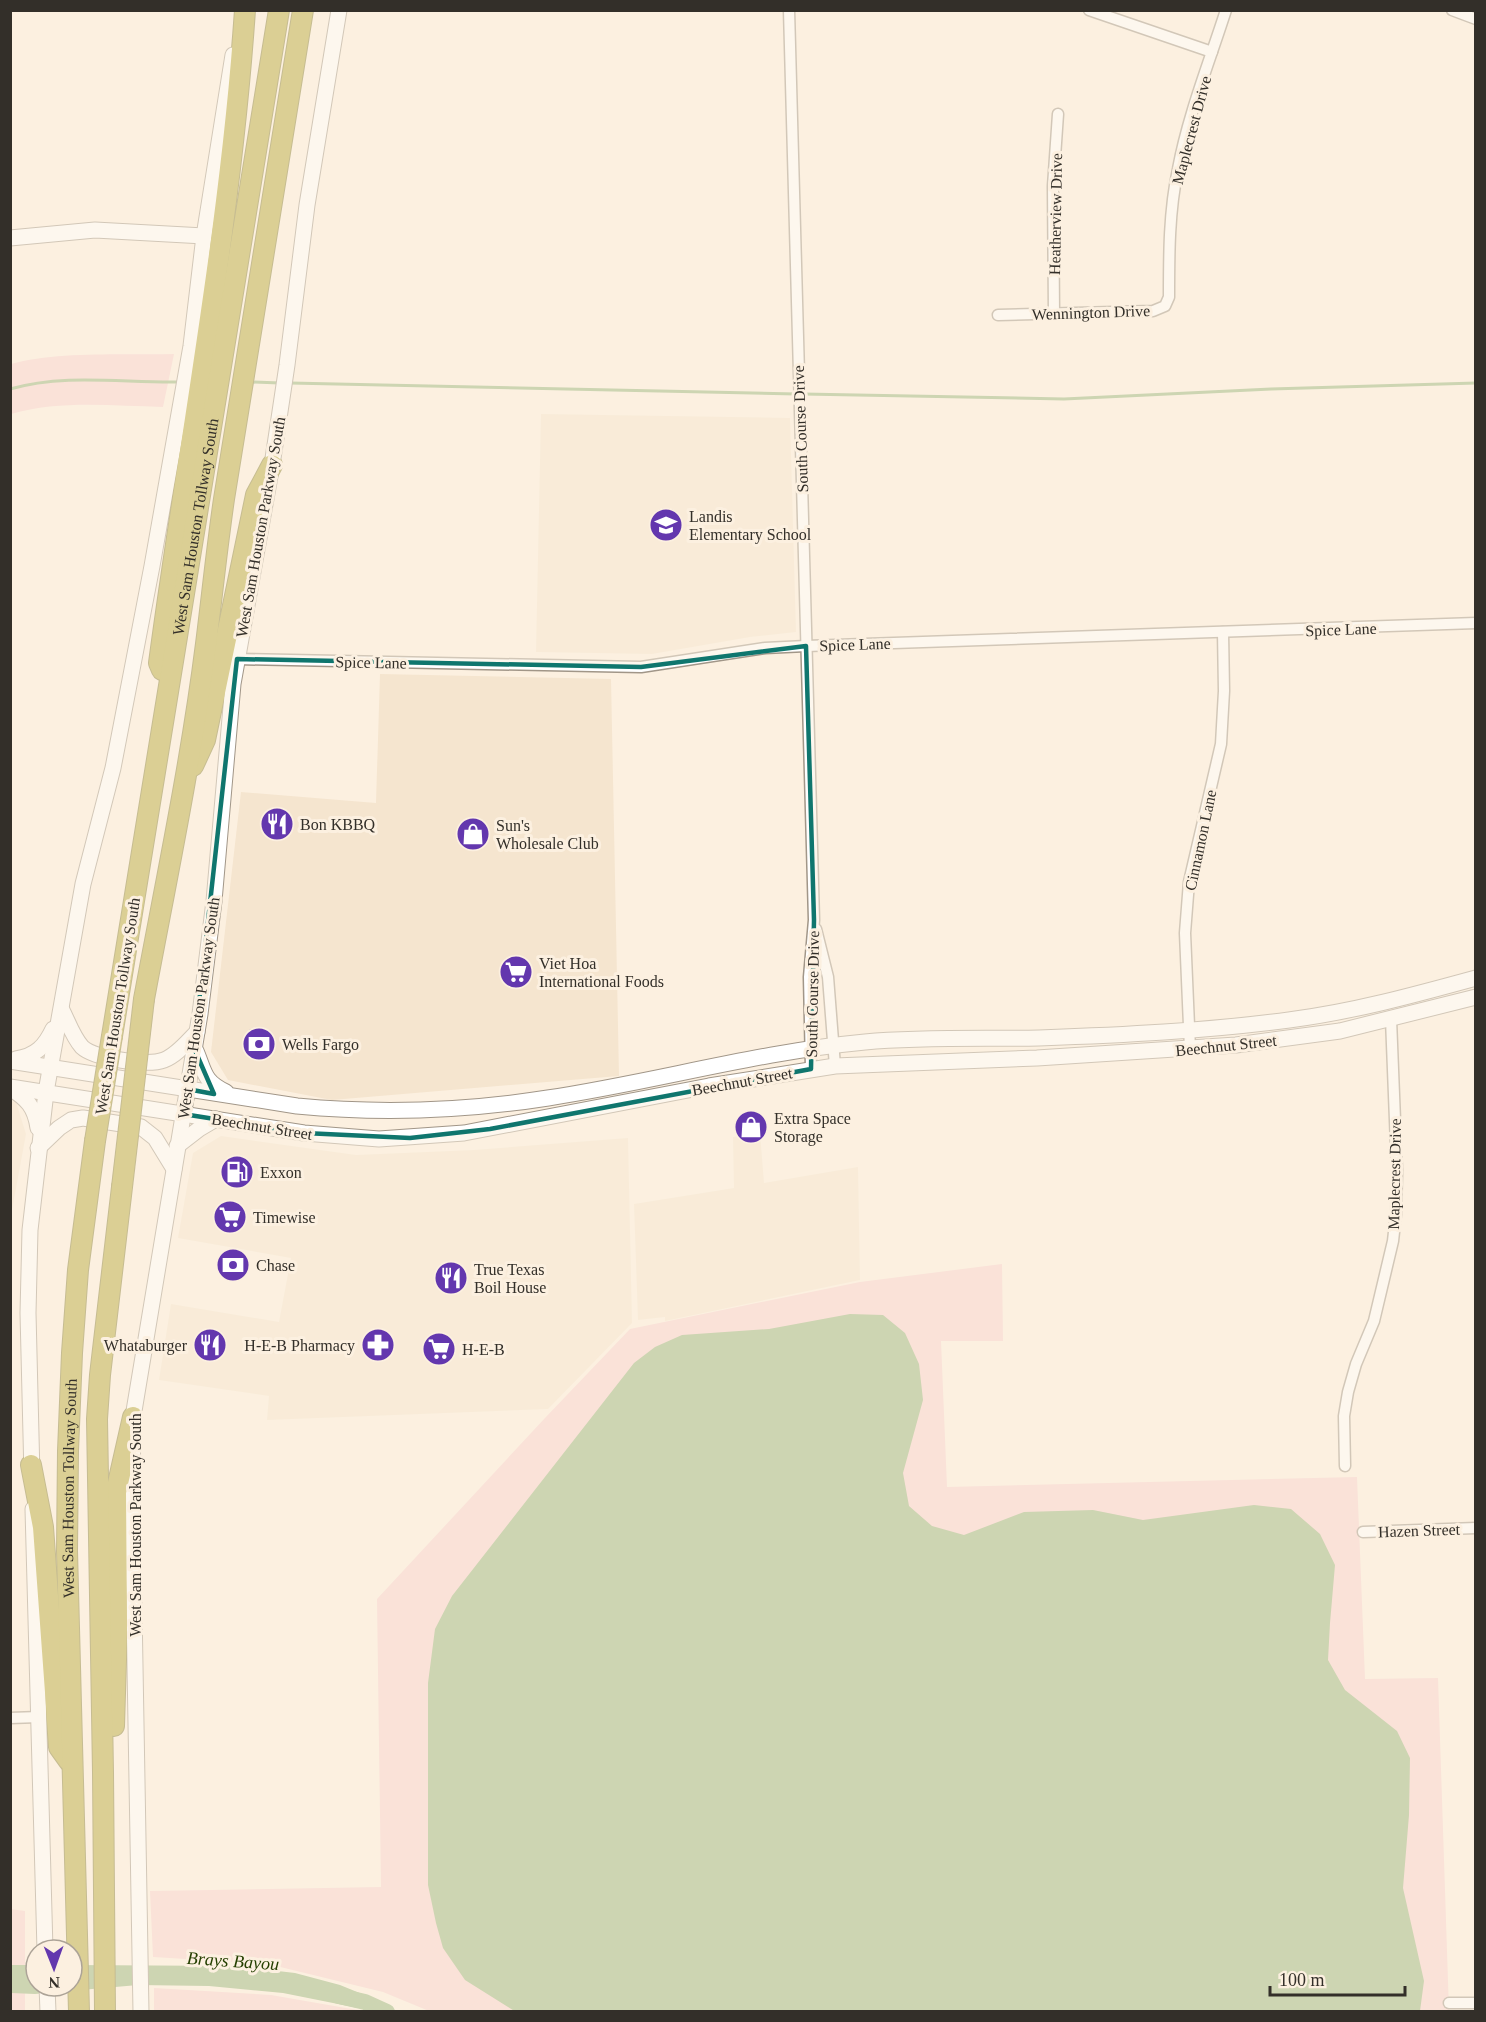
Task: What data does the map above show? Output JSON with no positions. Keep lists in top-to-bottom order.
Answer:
{
  "streets": {
    "highway": ["West Sam Houston Tollway South"],
    "main road": ["West Sam Houston Parkway South", "Beechnut Street"],
    "street": [
      "Maplecrest Drive",
      "Heatherview Drive",
      "Wennington Drive",
      "South Course Drive",
      "Spice Lane",
      "Cinnamon Lane",
      "Hazen Street"
    ]
  },
  "crossings": [
    ["Maplecrest Drive", "Wennington Drive"],
    ["Maplecrest Drive", "Beechnut Street"],
    ["Heatherview Drive", "Wennington Drive"],
    ["South Course Drive", "Spice Lane"],
    ["South Course Drive", "Beechnut Street"],
    ["West Sam Houston Parkway South", "Spice Lane"],
    ["West Sam Houston Parkway South", "Beechnut Street"],
    ["Spice Lane", "Cinnamon Lane"],
    ["Cinnamon Lane", "Beechnut Street"]
  ],
  "water": ["Brays Bayou"],
  "places": {
    "school or university": ["Landis Elementary School"],
    "restaurant": ["Bon KBBQ", "True Texas Boil House", "Whataburger"],
    "shop": ["Sun's Wholesale Club", "Extra Space Storage"],
    "supermarket": ["Viet Hoa International Foods", "Timewise", "H-E-B"],
    "bank": ["Wells Fargo", "Chase"],
    "fuel station": ["Exxon"],
    "pharmacy": ["H-E-B Pharmacy"]
  },
  "scale_bar": "100 m",
  "north": "bottom"
}
